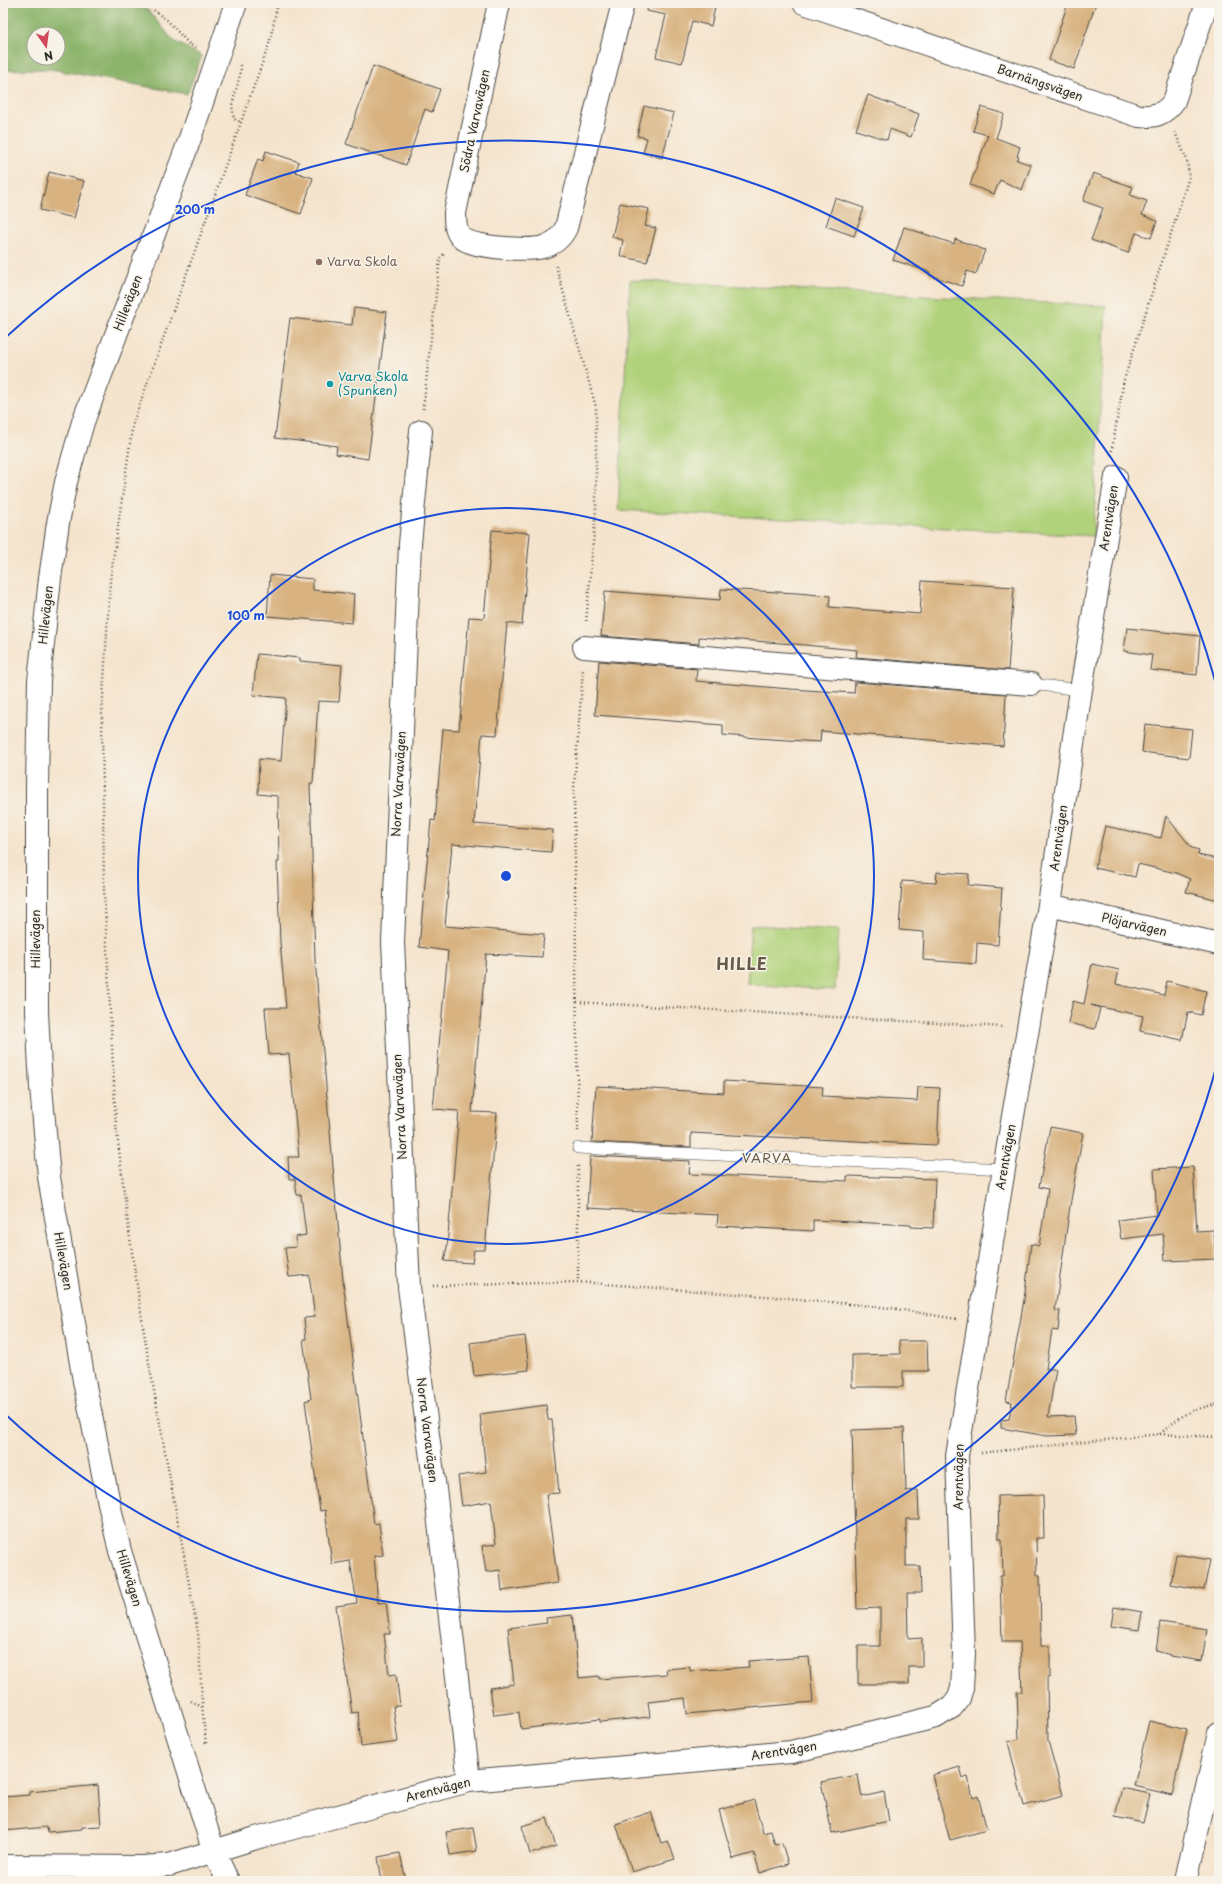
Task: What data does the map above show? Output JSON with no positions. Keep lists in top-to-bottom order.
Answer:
{
  "streets": {
    "street": [
      "Barnängsvägen",
      "Södra Varvavägen",
      "Hillevägen",
      "Arentvägen",
      "Norra Varvavägen",
      "Plöjarvägen"
    ]
  },
  "crossings": [
    ["Hillevägen", "Arentvägen"],
    ["Arentvägen", "Norra Varvavägen"],
    ["Arentvägen", "Plöjarvägen"]
  ],
  "districts": ["HILLE", "VARVA"],
  "places": ["Varva Skola", "Varva Skola (Spunken)"],
  "north": "bottom",
  "rings": ["200 m", "100 m"]
}
